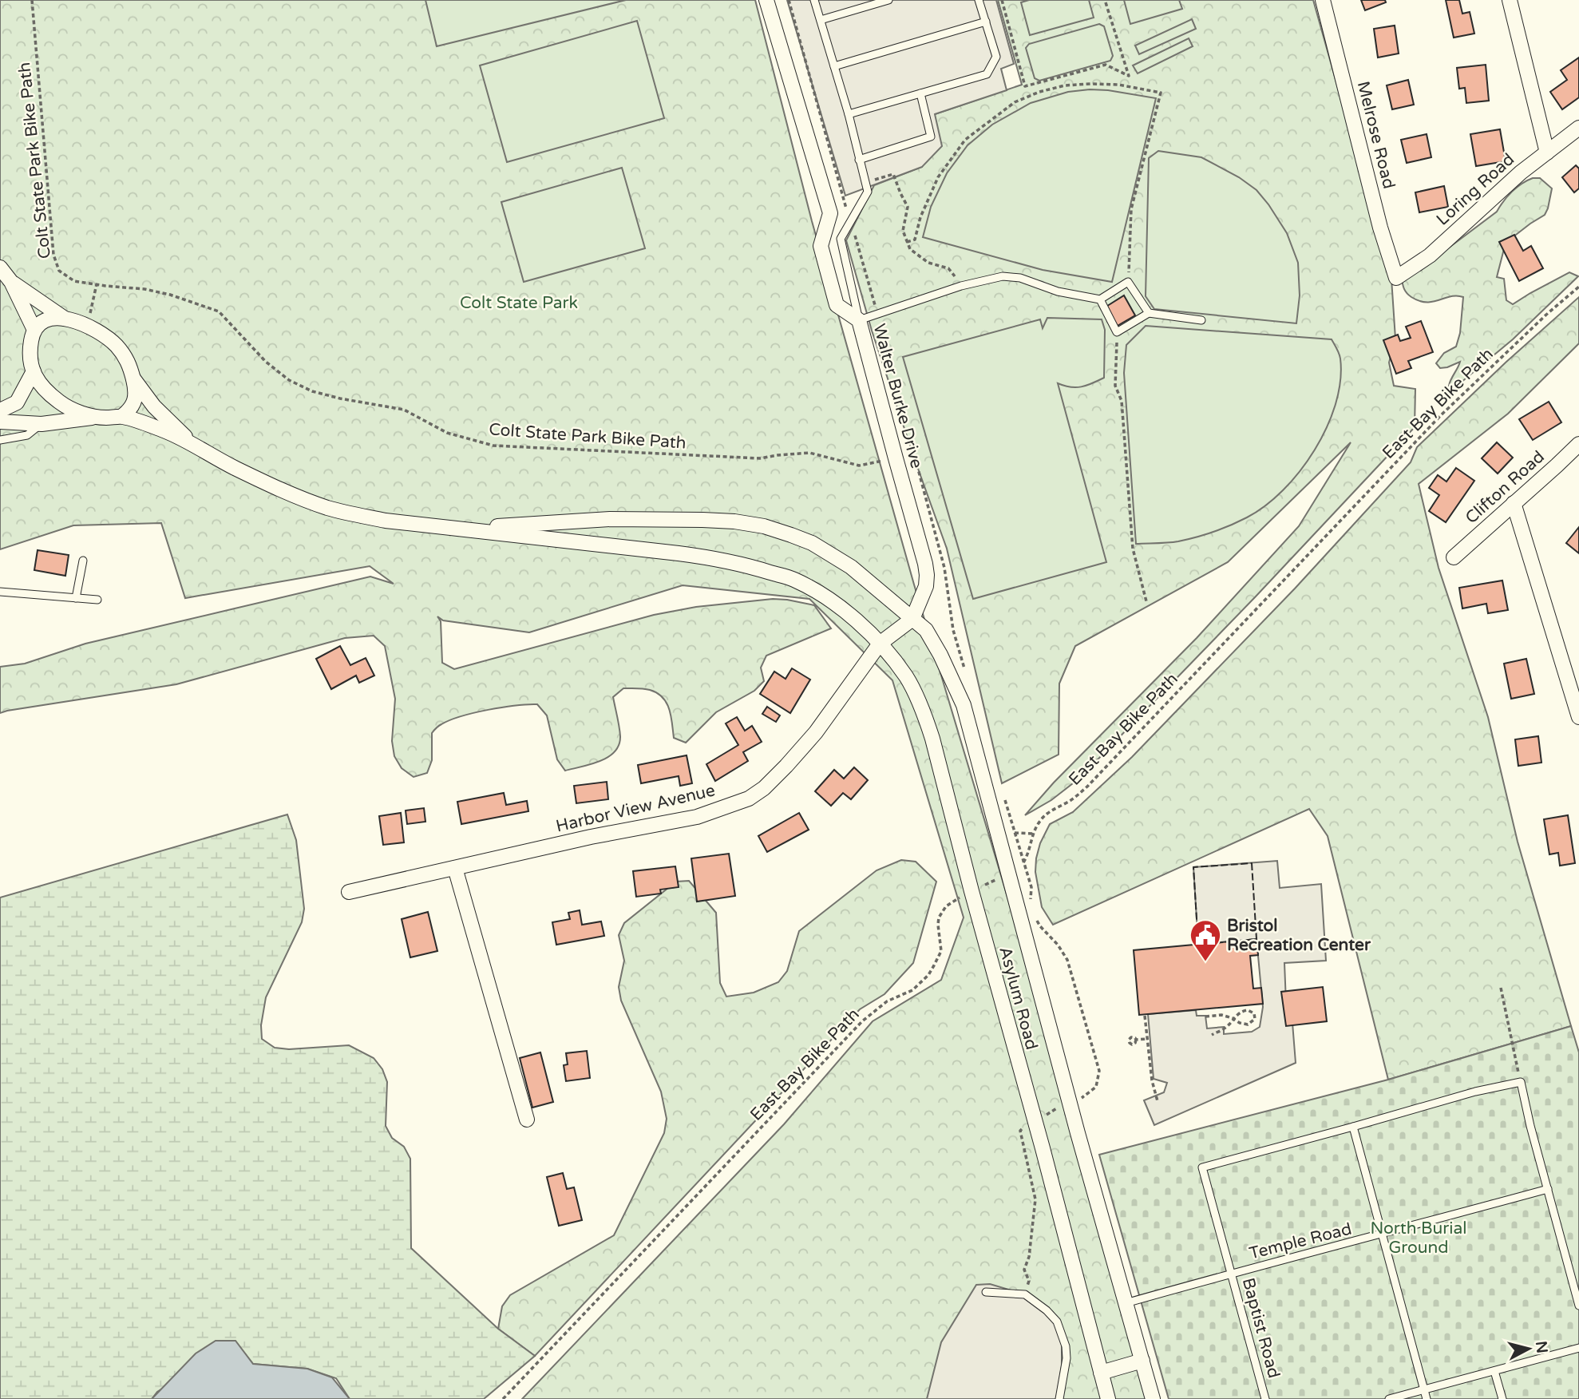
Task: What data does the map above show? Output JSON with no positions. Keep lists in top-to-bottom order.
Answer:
{
  "streets": {
    "street": [
      "Melrose Road",
      "Loring Road",
      "Walter Burke Drive",
      "Clifton Road",
      "Harbor View Avenue",
      "Asylum Road"
    ],
    "lane": ["Temple Road", "Baptist Road"],
    "path": ["Colt State Park Bike Path", "East Bay Bike Path"]
  },
  "crossings": [
    ["Melrose Road", "Loring Road"],
    ["Colt State Park Bike Path", "Walter Burke Drive"],
    ["Walter Burke Drive", "Harbor View Avenue"],
    ["Walter Burke Drive", "Asylum Road"],
    ["East Bay Bike Path", "Asylum Road"],
    ["Harbor View Avenue", "Asylum Road"],
    ["Asylum Road", "Temple Road"],
    ["Temple Road", "Baptist Road"]
  ],
  "parks": ["Colt State Park", "North Burial Ground"],
  "places": {
    "public building": ["Bristol Recreation Center"]
  },
  "north": "right"
}
